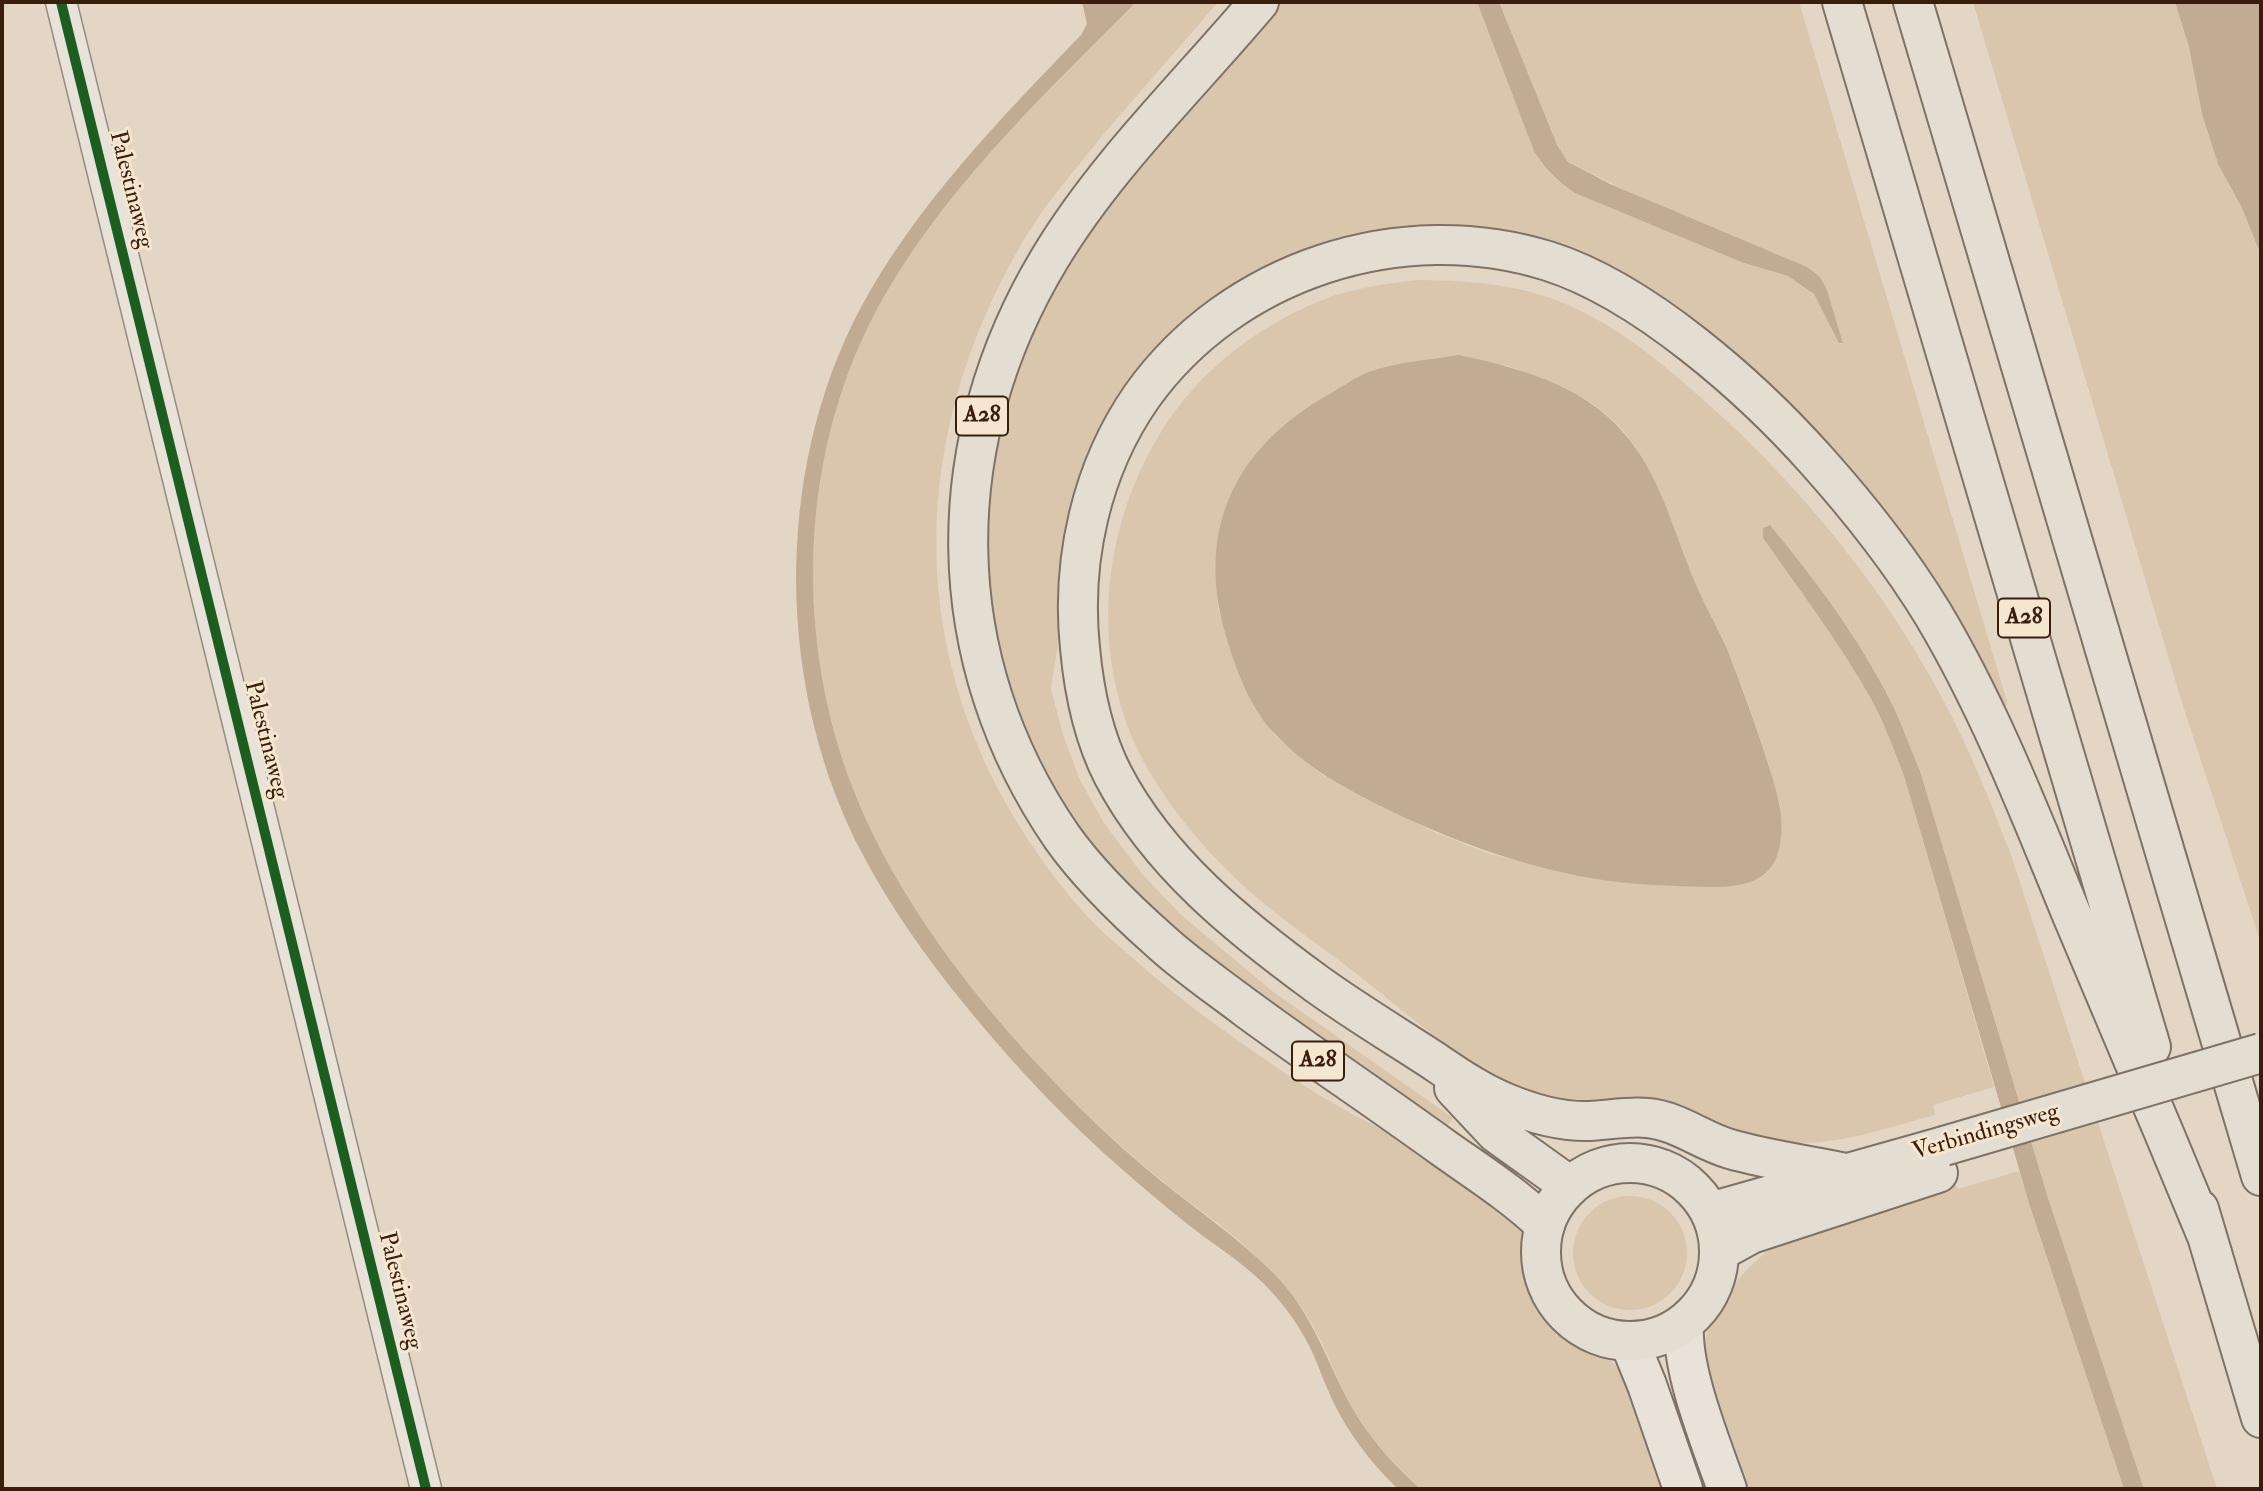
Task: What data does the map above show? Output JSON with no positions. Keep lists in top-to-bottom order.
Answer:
{
  "streets": {
    "main road": ["A28", "Verbindingsweg"],
    "street": ["Palestinaweg"]
  },
  "crossings": [
    ["A28", "Verbindingsweg"]
  ]
}
